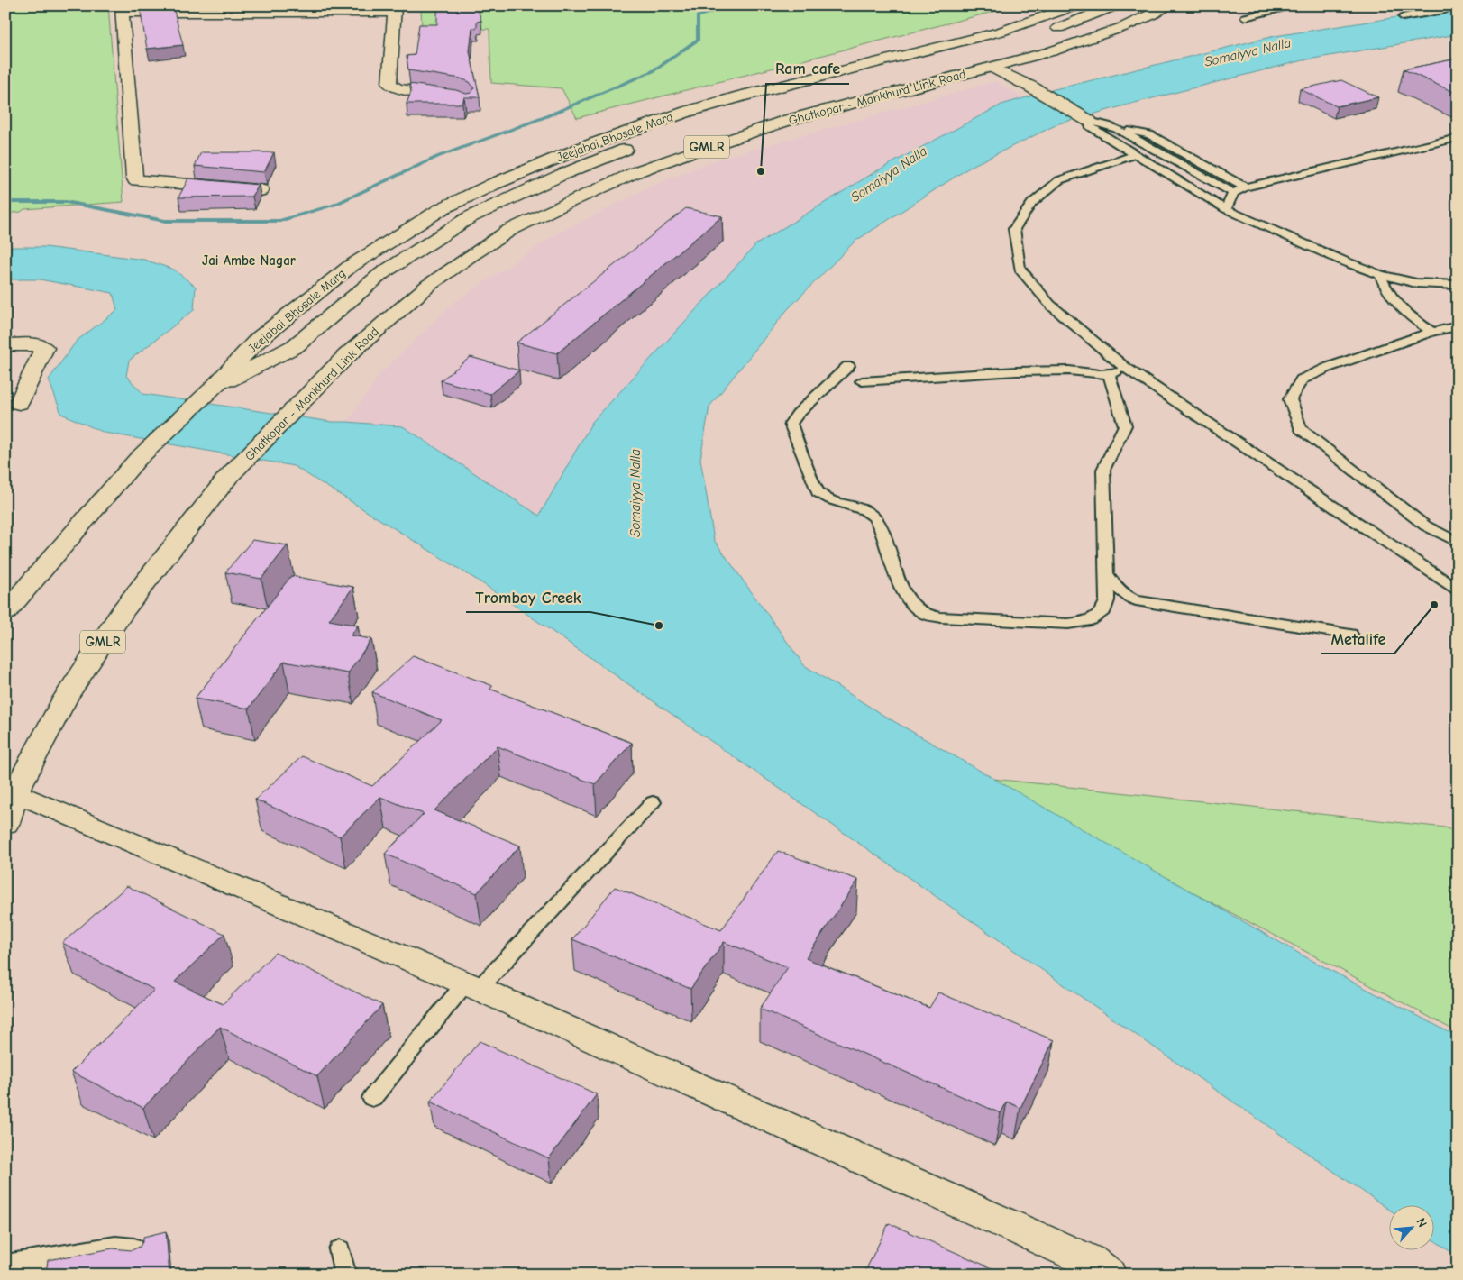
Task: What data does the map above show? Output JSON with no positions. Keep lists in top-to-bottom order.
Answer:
{
  "streets": {
    "main road": ["Ghatkopar - Mankhurd Link Road", "Jeejabai Bhosale Marg", "GMLR"]
  },
  "crossings": [
    ["Ghatkopar - Mankhurd Link Road", "GMLR"],
    ["Jeejabai Bhosale Marg", "GMLR"]
  ],
  "districts": ["Jai Ambe Nagar"],
  "water": ["Somaiyya Nalla"],
  "places": ["Ram cafe", "Metalife", "Trombay Creek"],
  "north": "top right"
}
